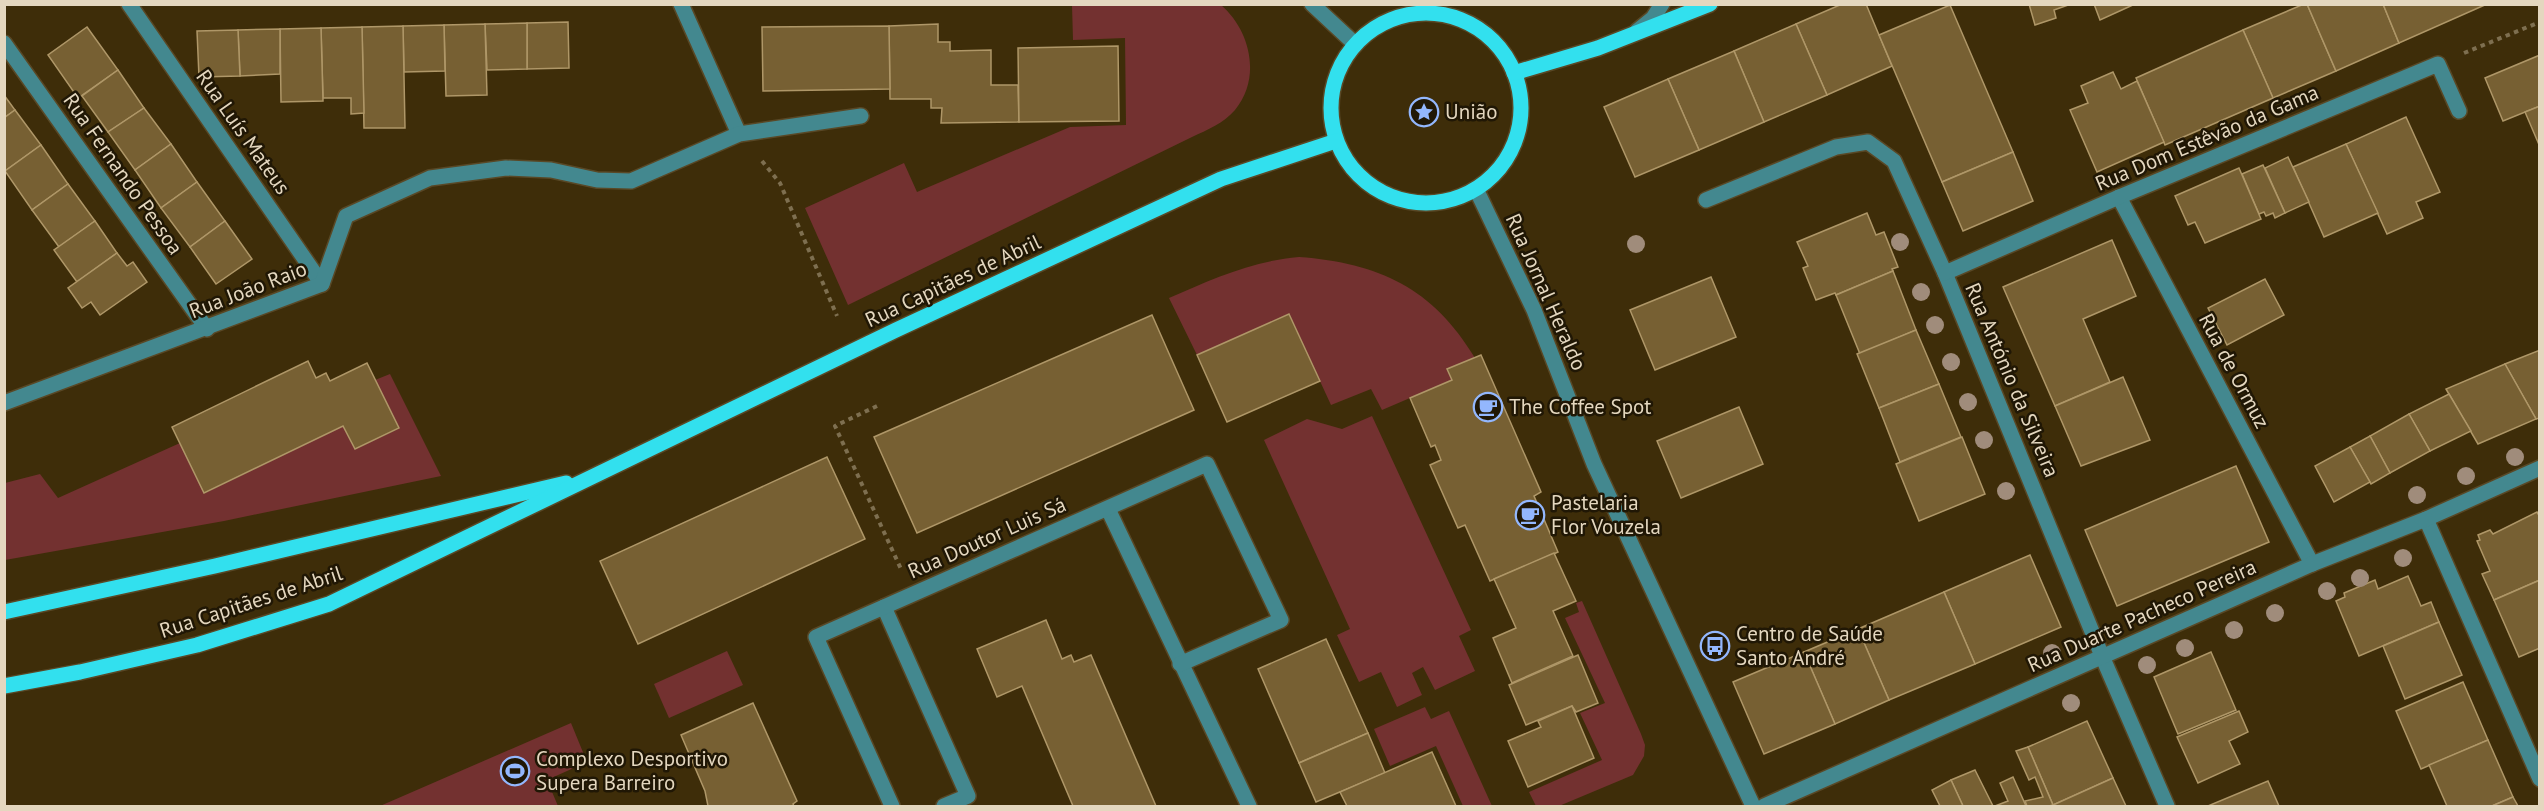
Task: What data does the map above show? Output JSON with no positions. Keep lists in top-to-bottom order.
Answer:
{
  "streets": {
    "main road": ["Rua Capitães de Abril"],
    "street": [
      "Rua Luís Mateus",
      "Rua Dom Estêvão da Gama",
      "Rua Fernando Pessoa",
      "Rua João Raio",
      "Rua Jornal Heraldo",
      "Rua de Ormuz",
      "Rua António da Silveira",
      "Rua Doutor Luis Sá",
      "Rua Duarte Pacheco Pereira"
    ]
  },
  "crossings": [
    ["Rua Luís Mateus", "Rua João Raio"],
    ["Rua Dom Estêvão da Gama", "Rua de Ormuz"],
    ["Rua Dom Estêvão da Gama", "Rua António da Silveira"],
    ["Rua Fernando Pessoa", "Rua João Raio"],
    ["Rua Capitães de Abril", "Rua Jornal Heraldo"],
    ["Rua de Ormuz", "Rua Duarte Pacheco Pereira"],
    ["Rua António da Silveira", "Rua Duarte Pacheco Pereira"]
  ],
  "places": {
    "place": ["União"],
    "cafe": ["The Coffee Spot", "Pastelaria Flor Vouzela"],
    "bus stop": ["Centro de Saúde Santo André"],
    "sports": ["Complexo Desportivo Supera Barreiro"]
  }
}
